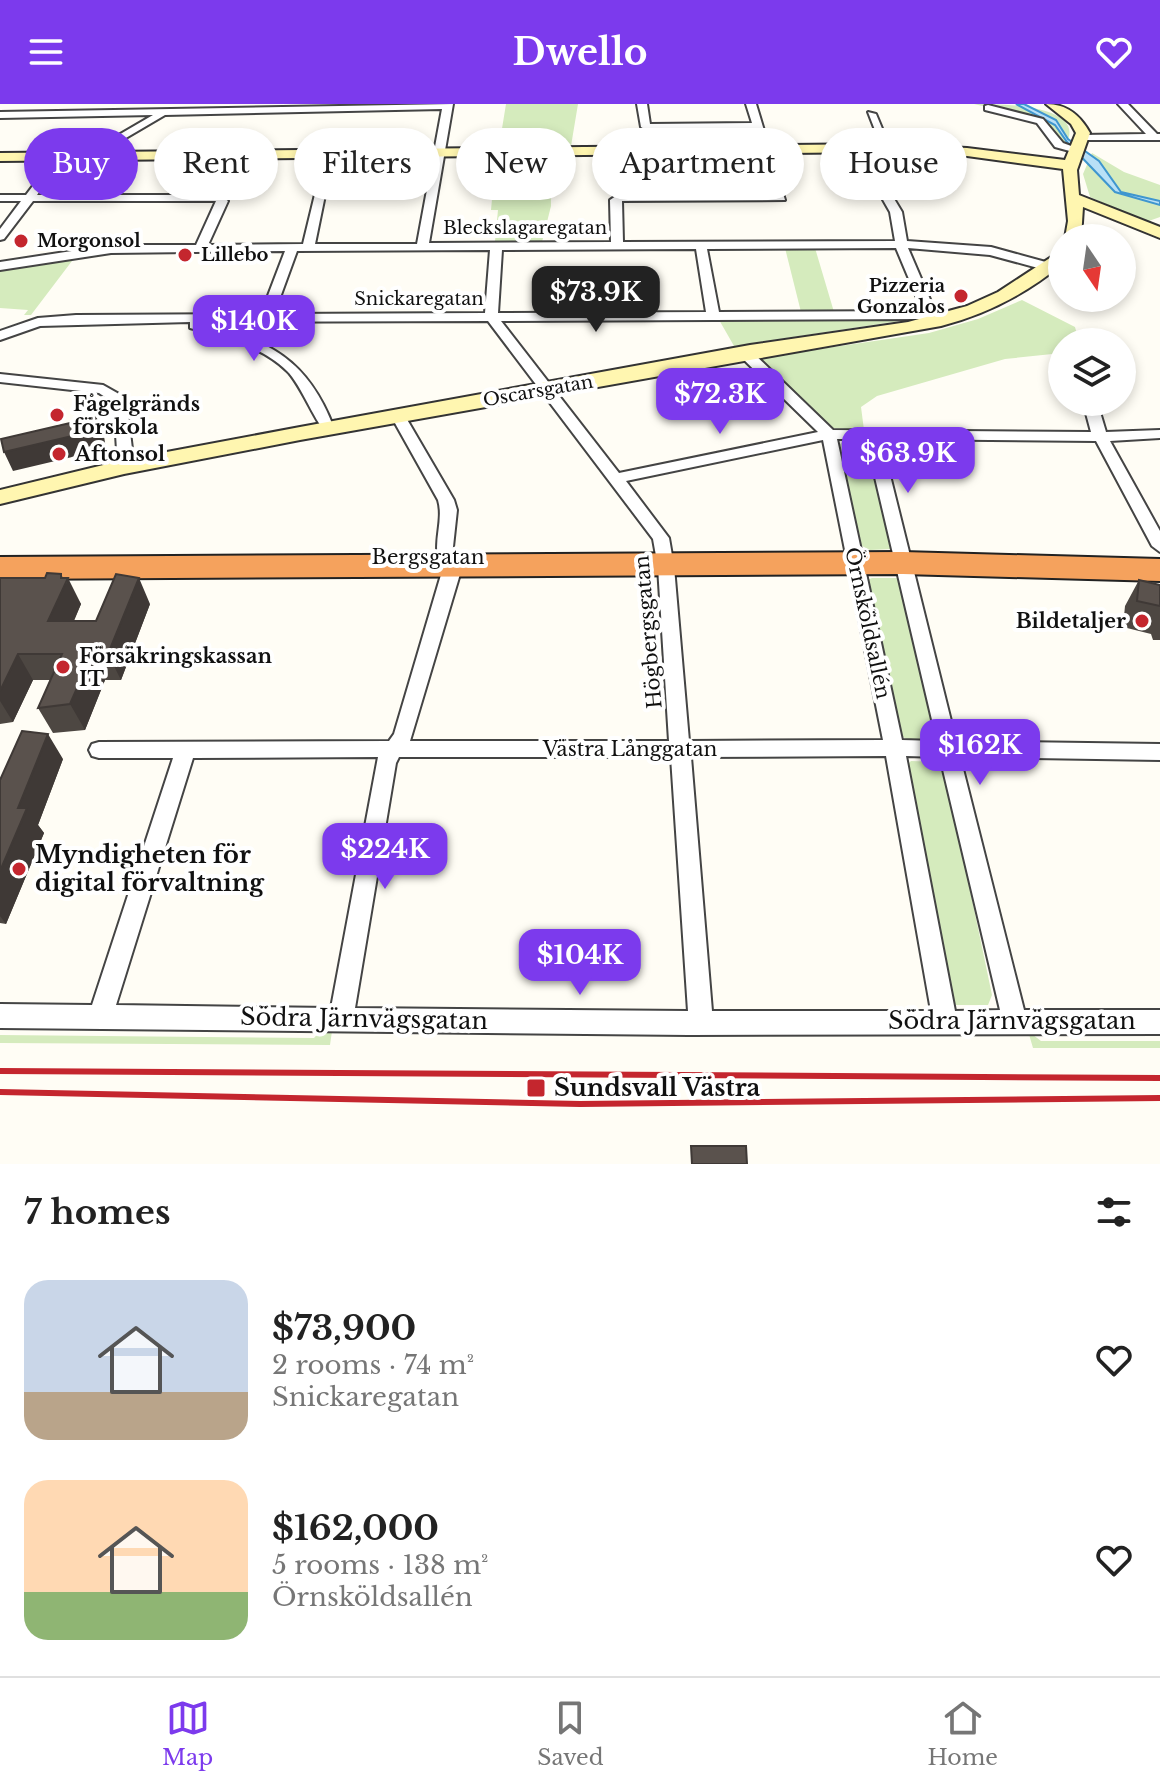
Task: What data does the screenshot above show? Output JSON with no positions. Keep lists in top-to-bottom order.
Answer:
{
  "streets": {
    "highway": ["Bergsgatan"],
    "street": [
      "Bleckslagaregatan",
      "Snickaregatan",
      "Oscarsgatan",
      "Örnsköldsallén",
      "Högbergsgatan",
      "Västra Långgatan",
      "Södra Järnvägsgatan"
    ]
  },
  "crossings": [
    ["Snickaregatan", "Oscarsgatan"],
    ["Snickaregatan", "Högbergsgatan"],
    ["Oscarsgatan", "Högbergsgatan"],
    ["Bergsgatan", "Örnsköldsallén"],
    ["Bergsgatan", "Högbergsgatan"],
    ["Örnsköldsallén", "Västra Långgatan"],
    ["Örnsköldsallén", "Södra Järnvägsgatan"],
    ["Högbergsgatan", "Västra Långgatan"],
    ["Högbergsgatan", "Södra Järnvägsgatan"]
  ],
  "places": {
    "other": [
      "Morgonsol",
      "Lillebo",
      "Pizzeria Gonzalos",
      "Fågelgränds förskola",
      "Aftonsol",
      "Bildetaljer",
      "Försäkringskassan IT",
      "Myndigheten för digital förvaltning"
    ],
    "transit": ["Sundsvall Västra"]
  },
  "north": "bottom",
  "page": {
    "header": "Dwello",
    "chip": [
      "Buy",
      "Rent",
      "Filters",
      "New",
      "Apartment",
      "House"
    ],
    "price": [
      "$73.9K",
      "$140K",
      "$72.3K",
      "$63.9K",
      "$162K",
      "$224K",
      "$104K"
    ],
    "heading": "7 homes",
    "list": [
      {
        "name": "$73,900",
        "note": "2 rooms · 74 m² · Snickaregatan"
      },
      {
        "name": "$162,000",
        "note": "5 rooms · 138 m² · Örnsköldsallén"
      }
    ],
    "tabs": ["Map", "Saved", "Home"]
  }
}
